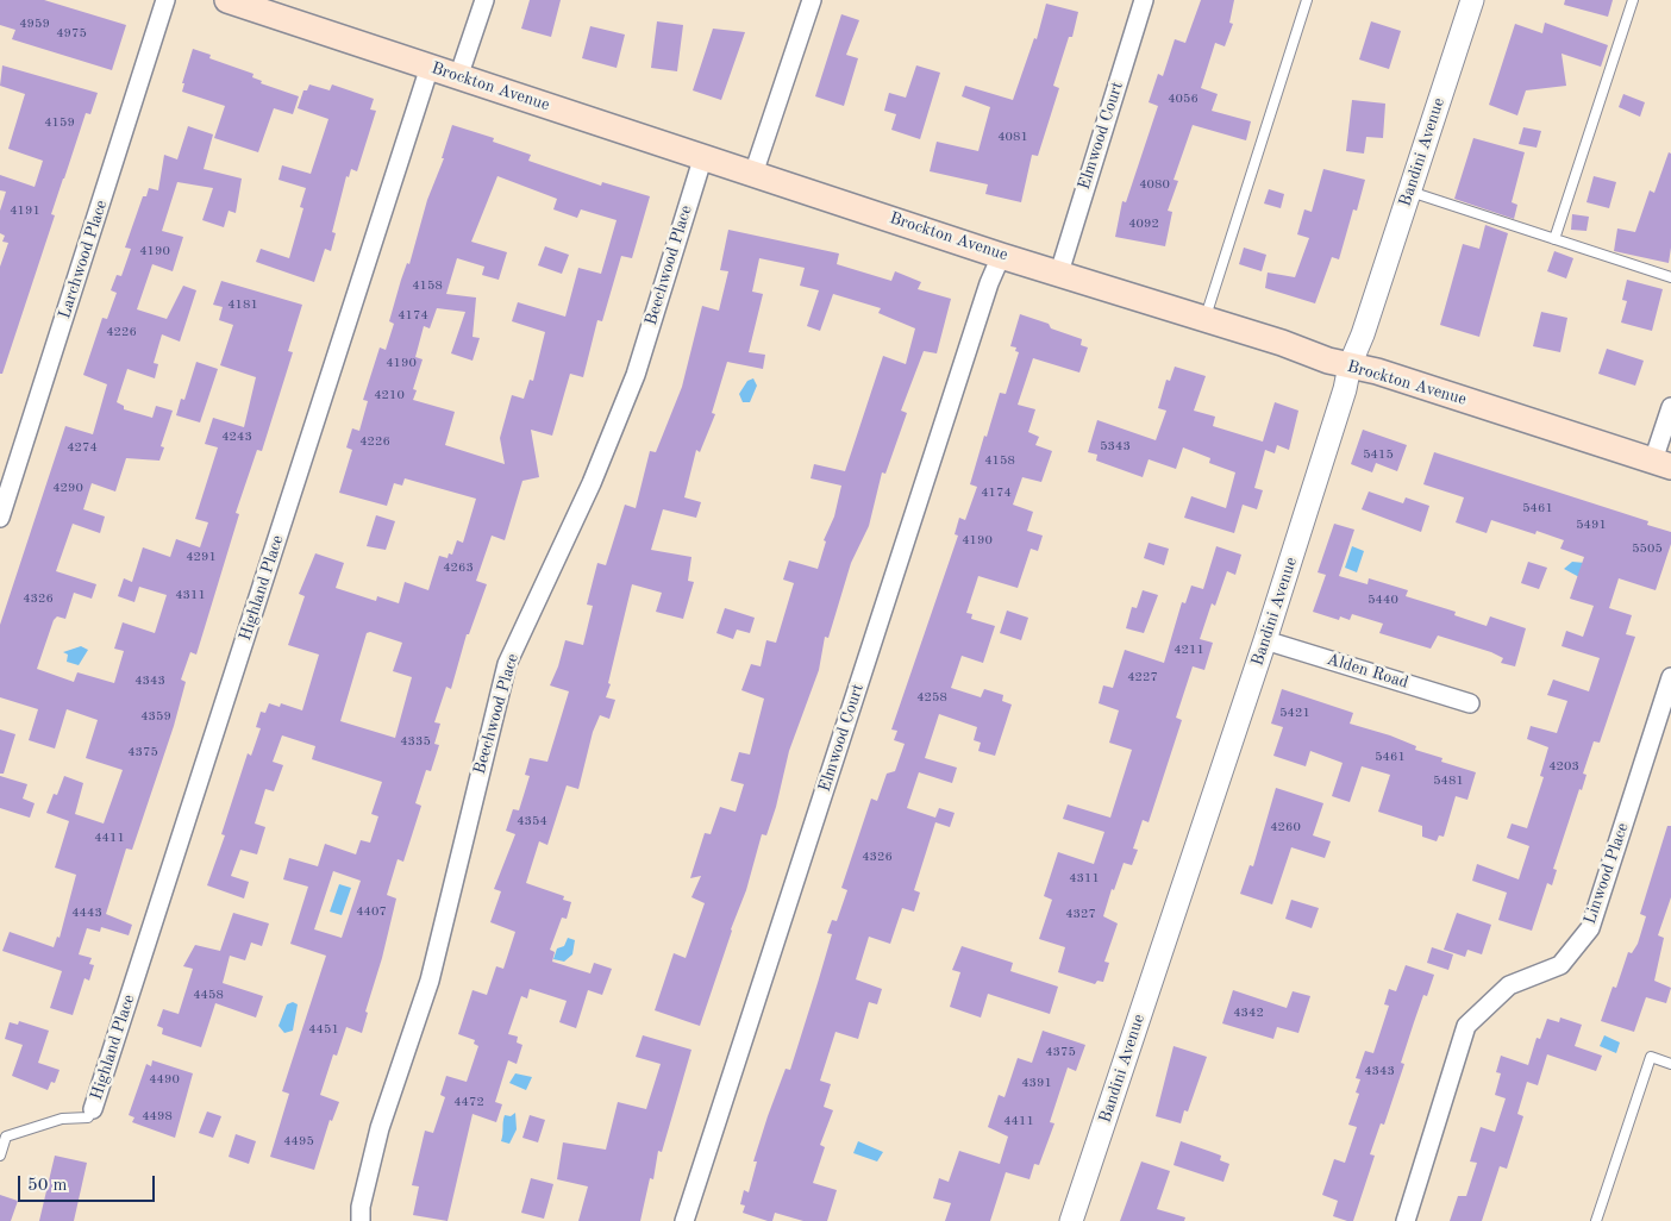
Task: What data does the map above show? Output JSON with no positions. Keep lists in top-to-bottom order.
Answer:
{
  "streets": {
    "main road": ["Brockton Avenue"],
    "street": [
      "Elmwood Court",
      "Bandini Avenue",
      "Larchwood Place",
      "Beechwood Place",
      "Highland Place",
      "Alden Road",
      "Linwood Place"
    ]
  },
  "crossings": [
    ["Brockton Avenue", "Elmwood Court"],
    ["Brockton Avenue", "Bandini Avenue"],
    ["Brockton Avenue", "Beechwood Place"],
    ["Brockton Avenue", "Highland Place"],
    ["Bandini Avenue", "Alden Road"]
  ],
  "house_numbers": [
    "4959",
    "4975",
    "4056",
    "4159",
    "4081",
    "4080",
    "4191",
    "4092",
    "4190",
    "4158",
    "4181",
    "4174",
    "4226",
    "4190",
    "4210",
    "4243",
    "4226",
    "5343",
    "4274",
    "5415",
    "4158",
    "4290",
    "4174",
    "5461",
    "5491",
    "4190",
    "5505",
    "4291",
    "4263",
    "4311",
    "4326",
    "5440",
    "4211",
    "4227",
    "4343",
    "4258",
    "5421",
    "4359",
    "4335",
    "4375",
    "5461",
    "4203",
    "5481",
    "4354",
    "4260",
    "4411",
    "4326",
    "4311",
    "4407",
    "4443",
    "4327",
    "4458",
    "4342",
    "4451",
    "4375",
    "4343",
    "4490",
    "4391",
    "4472",
    "4498",
    "4411",
    "4495"
  ],
  "scale_bar": "50 m"
}
